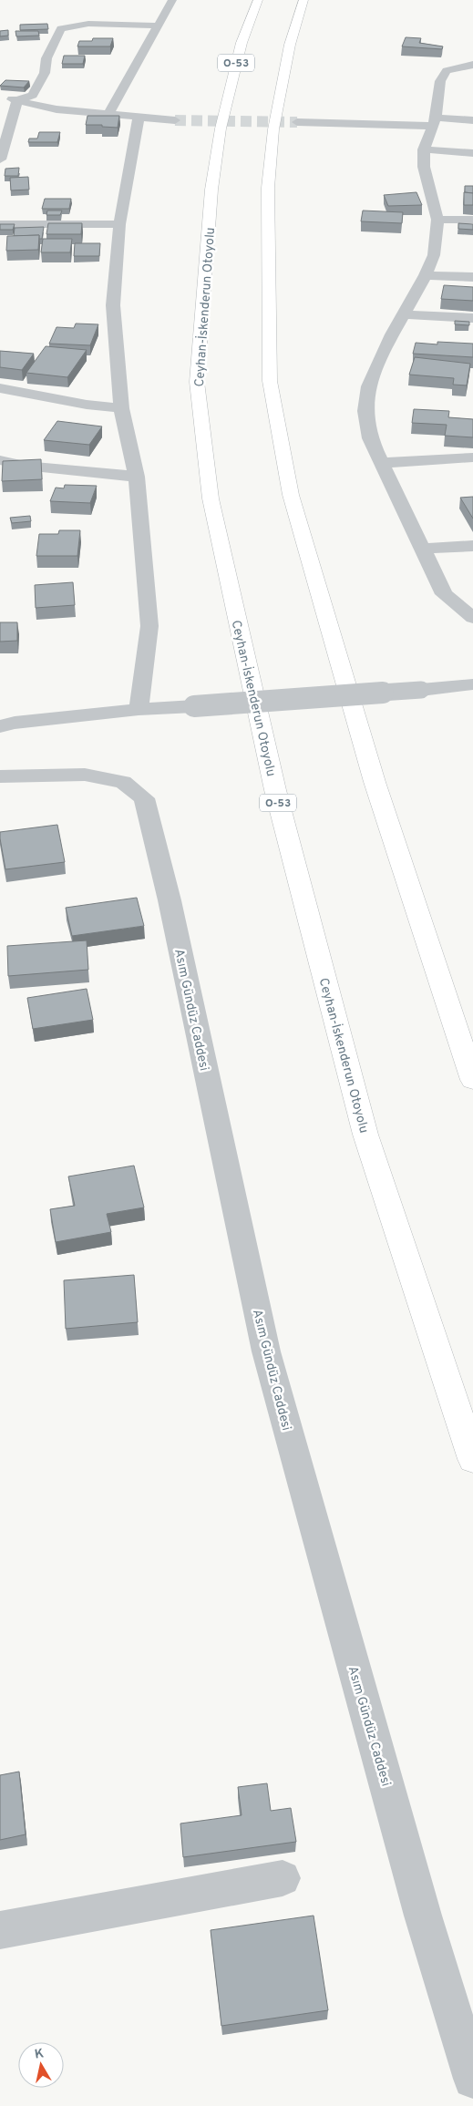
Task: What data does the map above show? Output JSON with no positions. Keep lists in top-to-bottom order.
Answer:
{
  "streets": {
    "highway": ["O-53", "Ceyhan-İskenderun Otoyolu"],
    "street": ["Asım Gündüz Caddesi"]
  },
  "north": "top"
}
